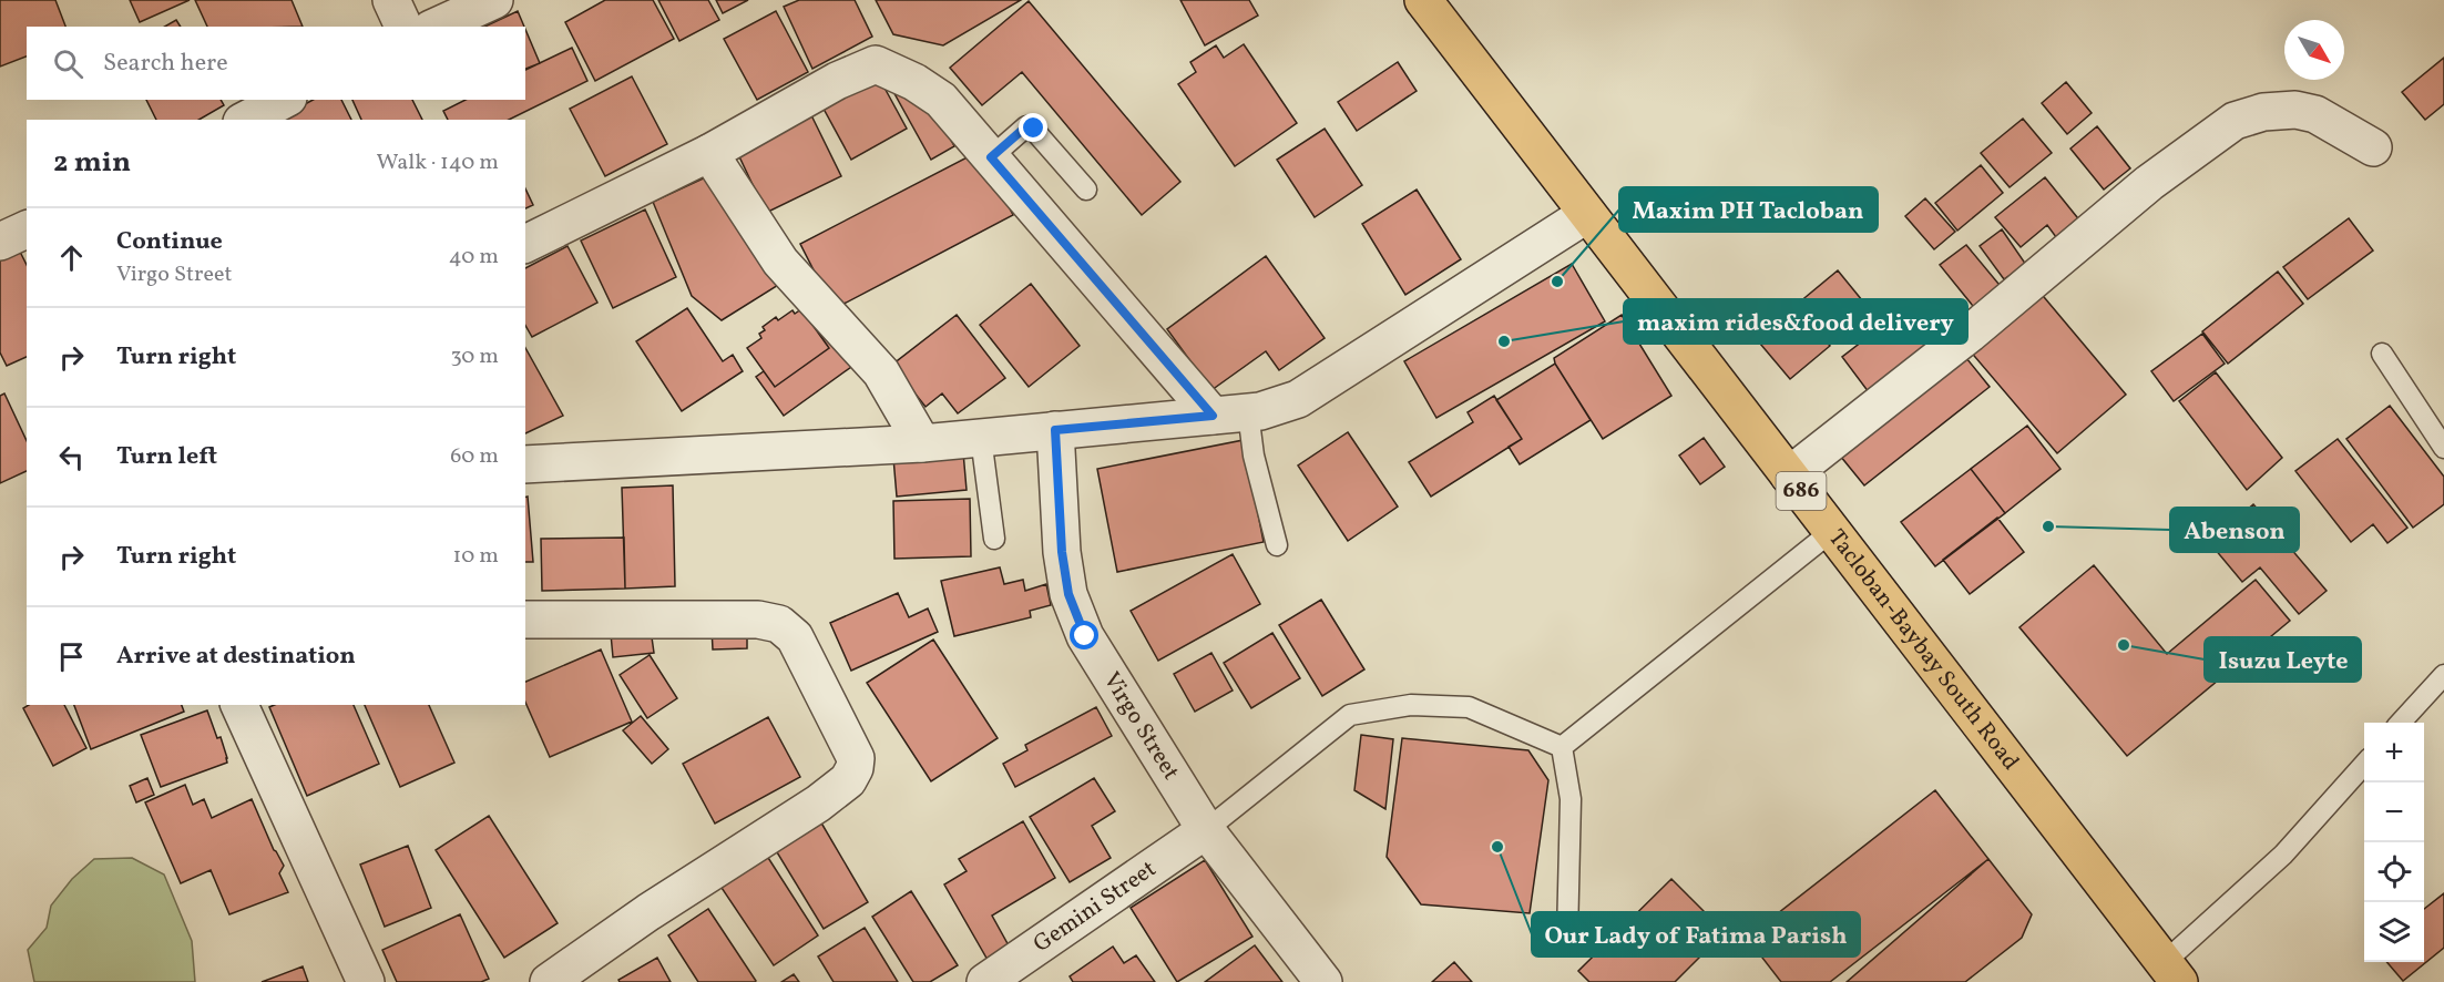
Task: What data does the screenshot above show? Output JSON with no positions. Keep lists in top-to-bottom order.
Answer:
{
  "streets": {
    "main road": ["686", "Tacloban-Baybay South Road"],
    "street": ["Virgo Street", "Gemini Street"]
  },
  "crossings": [
    ["Virgo Street", "Gemini Street"]
  ],
  "places": [
    "Maxim PH Tacloban",
    "maxim rides&food delivery",
    "Abenson",
    "Isuzu Leyte",
    "Our Lady of Fatima Parish"
  ],
  "north": "bottom right",
  "page": {
    "search": "Search here",
    "heading": ["2 min", "Walk · 140 m"],
    "list": [
      ["Continue", "Virgo Street", "40 m"],
      ["Turn right", "30 m"],
      ["Turn left", "60 m"],
      ["Turn right", "10 m"],
      "Arrive at destination"
    ],
    "map_buttons": ["+", "−"]
  }
}
